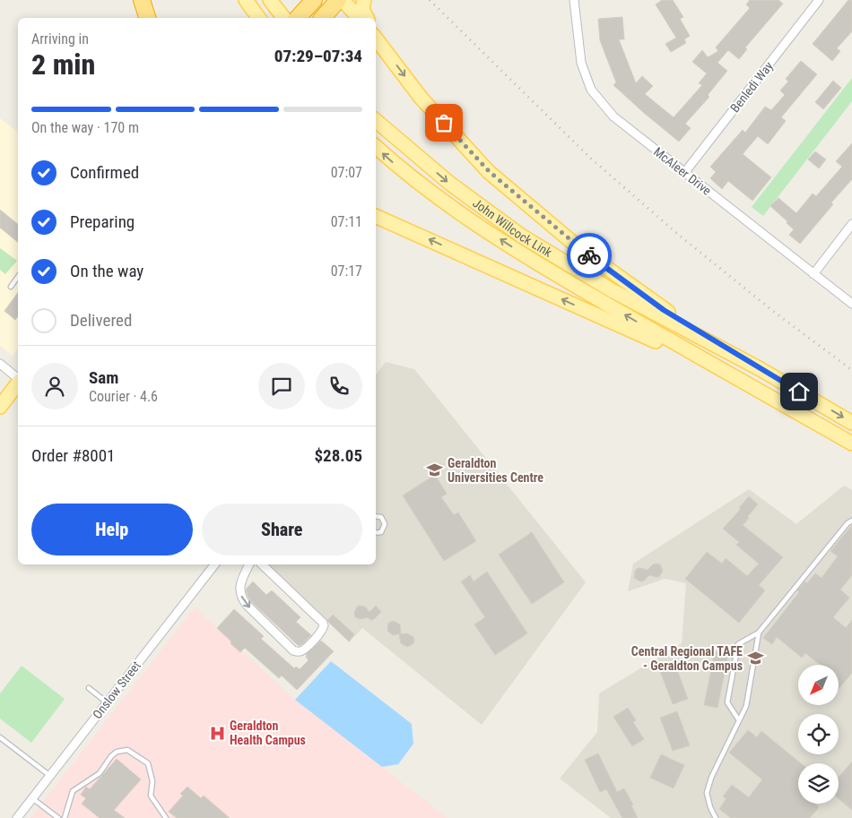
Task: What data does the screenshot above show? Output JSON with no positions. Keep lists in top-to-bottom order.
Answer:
{
  "streets": {
    "main road": ["John Willcock Link"],
    "street": ["Benledi Way", "McAleer Drive", "Onslow Street"]
  },
  "crossings": [
    ["Benledi Way", "McAleer Drive"]
  ],
  "places": {
    "school or university": ["Geraldton Universities Centre", "Central Regional TAFE - Geraldton Campus"],
    "hospital": ["Geraldton Health Campus"]
  },
  "north": "bottom left",
  "page": {
    "heading": ["2 min", "Arriving in", "07:29–07:34"],
    "panel": [
      "Sam",
      "Courier · 4.6",
      "Order #8001",
      "$28.05"
    ],
    "bar": "On the way · 170 m",
    "list": [
      ["Confirmed", "07:07"],
      ["Preparing", "07:11"],
      ["On the way", "07:17"],
      "Delivered"
    ],
    "buttons": ["Help", "Share"]
  }
}
